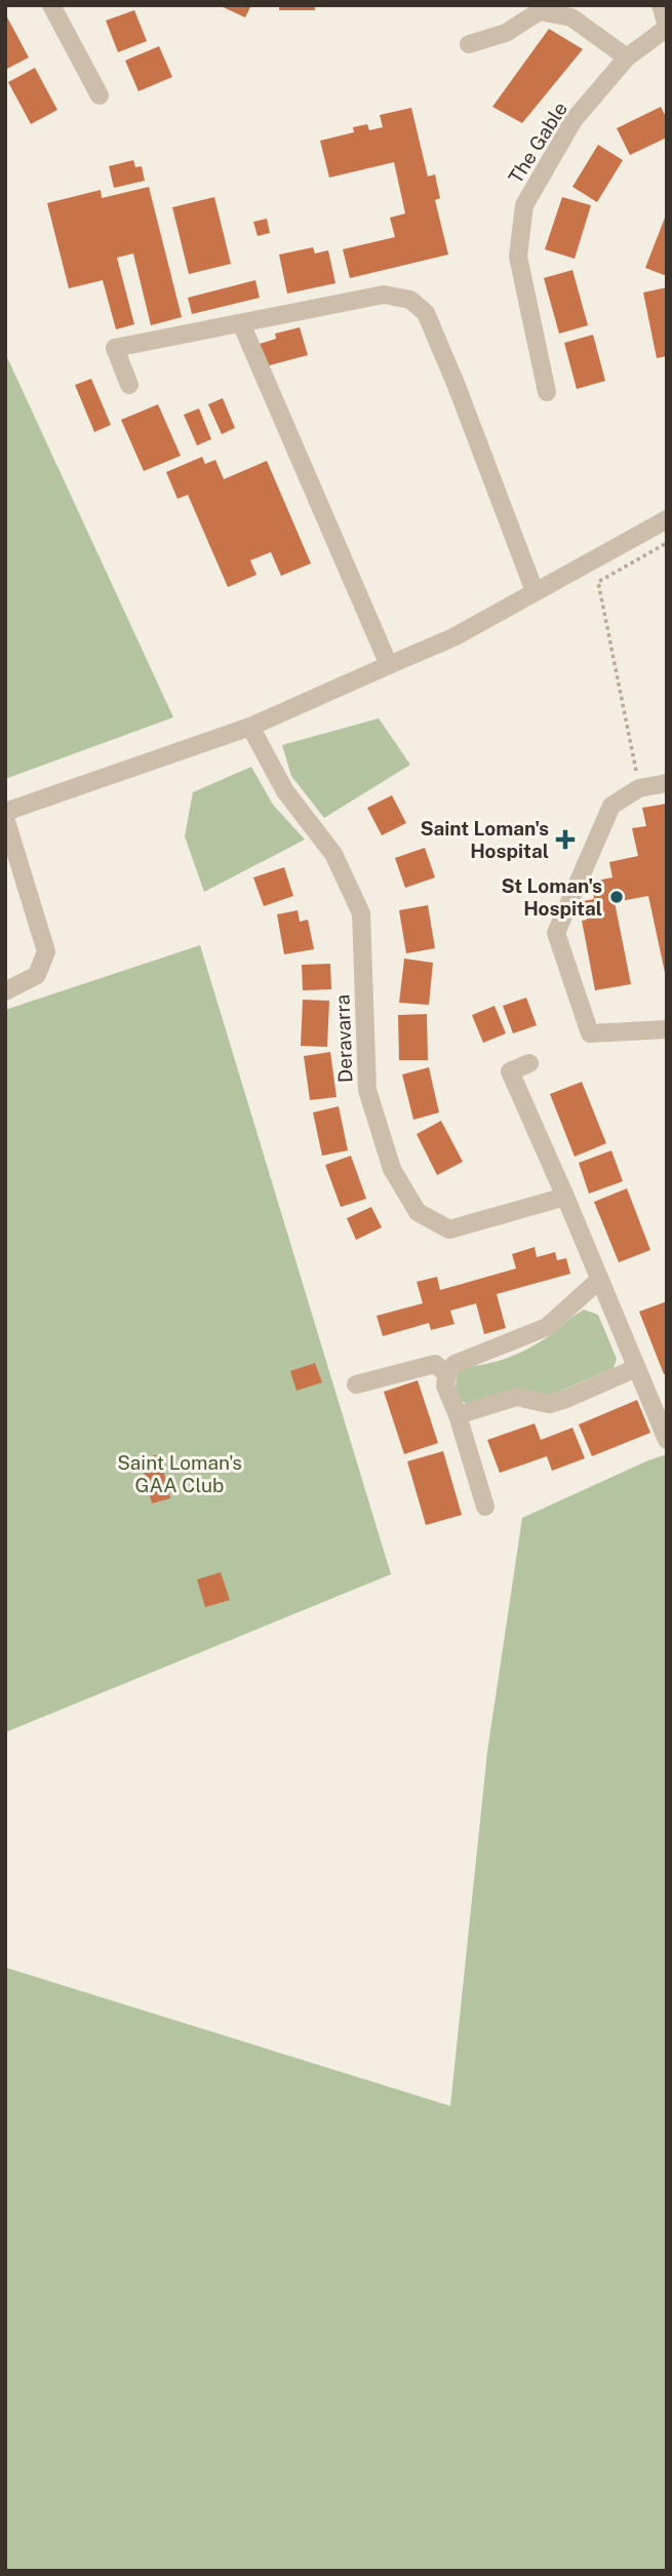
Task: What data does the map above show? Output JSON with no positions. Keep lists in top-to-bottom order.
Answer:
{
  "streets": {
    "street": ["The Gable", "Deravarra"]
  },
  "parks": ["Saint Loman's GAA Club"],
  "places": {
    "health": ["Saint Loman's Hospital"],
    "other": ["St Loman's Hospital"]
  }
}
